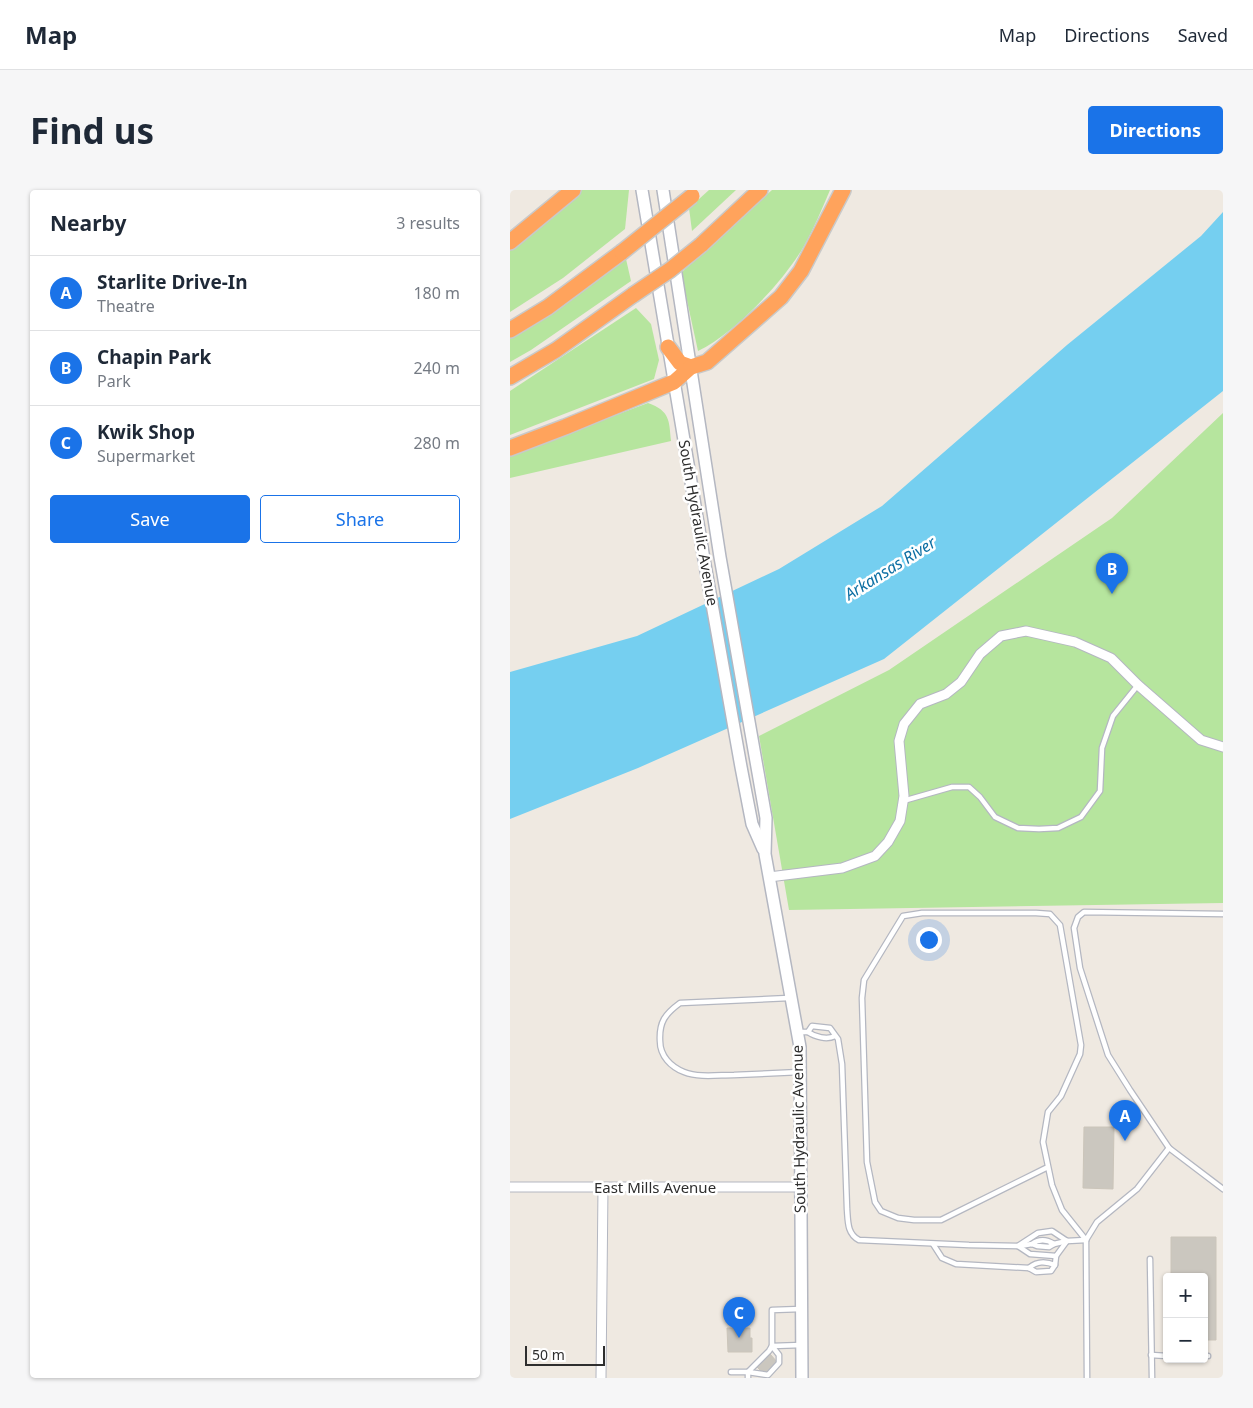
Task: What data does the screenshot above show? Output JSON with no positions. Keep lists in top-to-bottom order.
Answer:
{
  "streets": {
    "street": ["South Hydraulic Avenue", "East Mills Avenue"]
  },
  "crossings": [
    ["South Hydraulic Avenue", "East Mills Avenue"]
  ],
  "water": ["Arkansas River"],
  "scale_bar": "50 m",
  "page": {
    "header": "Map",
    "nav": ["Map", "Directions", "Saved"],
    "buttons": [
      "Directions",
      ["Save", "Share"]
    ],
    "title": "Find us",
    "heading": ["Nearby", "3 results"],
    "list": [
      {
        "mark": "A",
        "name": "Starlite Drive-In",
        "note": "Theatre",
        "value": "180 m"
      },
      {
        "mark": "B",
        "name": "Chapin Park",
        "note": "Park",
        "value": "240 m"
      },
      {
        "mark": "C",
        "name": "Kwik Shop",
        "note": "Supermarket",
        "value": "280 m"
      }
    ],
    "pins": ["B", "A", "C"],
    "map_buttons": ["+", "−"],
    "scale": "50 m"
  }
}
